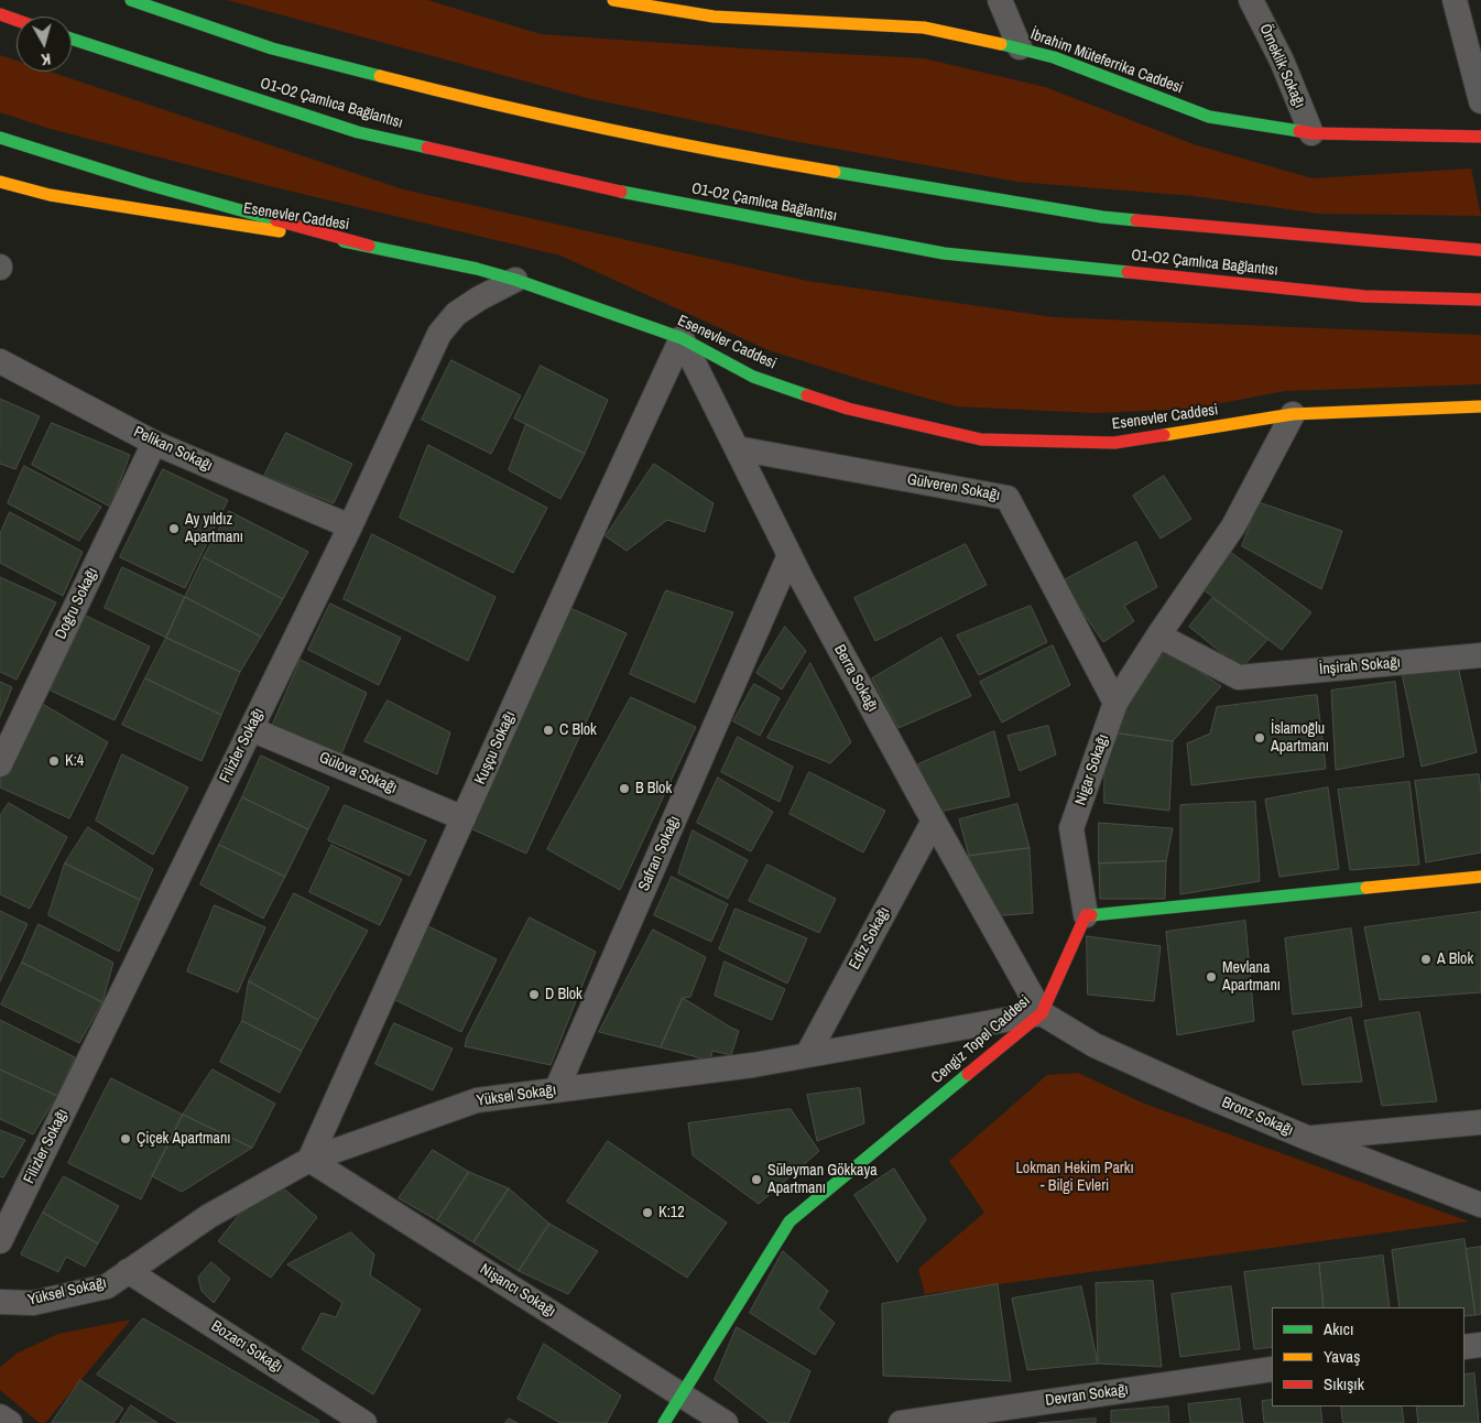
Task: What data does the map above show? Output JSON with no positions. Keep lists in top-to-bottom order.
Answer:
{
  "streets": {
    "main road": [
      "İbrahim Müteferrika Caddesi",
      "O1-O2 Çamlıca Bağlantısı",
      "Esenevler Caddesi",
      "Cengiz Topel Caddesi"
    ],
    "street": [
      "Örneklik Sokağı",
      "Pelikan Sokağı",
      "Gülveren Sokağı",
      "Doğru Sokağı",
      "İnşirah Sokağı",
      "Berra Sokağı",
      "Filizler Sokağı",
      "Kuşçu Sokağı",
      "Nigar Sokağı",
      "Gülova Sokağı",
      "Safran Sokağı",
      "Ediz Sokağı",
      "Yüksel Sokağı",
      "Bronz Sokağı",
      "Nişancı Sokağı",
      "Bozacı Sokağı",
      "Devran Sokağı"
    ]
  },
  "crossings": [
    ["İbrahim Müteferrika Caddesi", "Örneklik Sokağı"],
    ["Esenevler Caddesi", "Berra Sokağı"],
    ["Esenevler Caddesi", "Filizler Sokağı"],
    ["Esenevler Caddesi", "Kuşçu Sokağı"],
    ["Esenevler Caddesi", "Nigar Sokağı"],
    ["Pelikan Sokağı", "Doğru Sokağı"],
    ["Pelikan Sokağı", "Filizler Sokağı"],
    ["Gülveren Sokağı", "Berra Sokağı"],
    ["Gülveren Sokağı", "Nigar Sokağı"],
    ["İnşirah Sokağı", "Nigar Sokağı"],
    ["Berra Sokağı", "Kuşçu Sokağı"],
    ["Berra Sokağı", "Safran Sokağı"],
    ["Berra Sokağı", "Ediz Sokağı"],
    ["Berra Sokağı", "Cengiz Topel Caddesi"],
    ["Berra Sokağı", "Yüksel Sokağı"],
    ["Berra Sokağı", "Bronz Sokağı"],
    ["Filizler Sokağı", "Gülova Sokağı"],
    ["Kuşçu Sokağı", "Gülova Sokağı"],
    ["Kuşçu Sokağı", "Yüksel Sokağı"],
    ["Kuşçu Sokağı", "Nişancı Sokağı"],
    ["Nigar Sokağı", "Cengiz Topel Caddesi"],
    ["Safran Sokağı", "Yüksel Sokağı"],
    ["Ediz Sokağı", "Yüksel Sokağı"],
    ["Cengiz Topel Caddesi", "Yüksel Sokağı"],
    ["Cengiz Topel Caddesi", "Bronz Sokağı"],
    ["Cengiz Topel Caddesi", "Nişancı Sokağı"],
    ["Yüksel Sokağı", "Bronz Sokağı"],
    ["Yüksel Sokağı", "Nişancı Sokağı"],
    ["Yüksel Sokağı", "Bozacı Sokağı"]
  ],
  "parks": ["Lokman Hekim Parkı - Bilgi Evleri"],
  "places": [
    "Ay yıldız Apartmanı",
    "C Blok",
    "İslamoğlu Apartmanı",
    "K:4",
    "B Blok",
    "A Blok",
    "Mevlana Apartmanı",
    "D Blok",
    "Çiçek Apartmanı",
    "Süleyman Gökkaya Apartmanı",
    "K:12"
  ],
  "legend": ["Akıcı", "Yavaş", "Sıkışık"],
  "north": "bottom"
}
